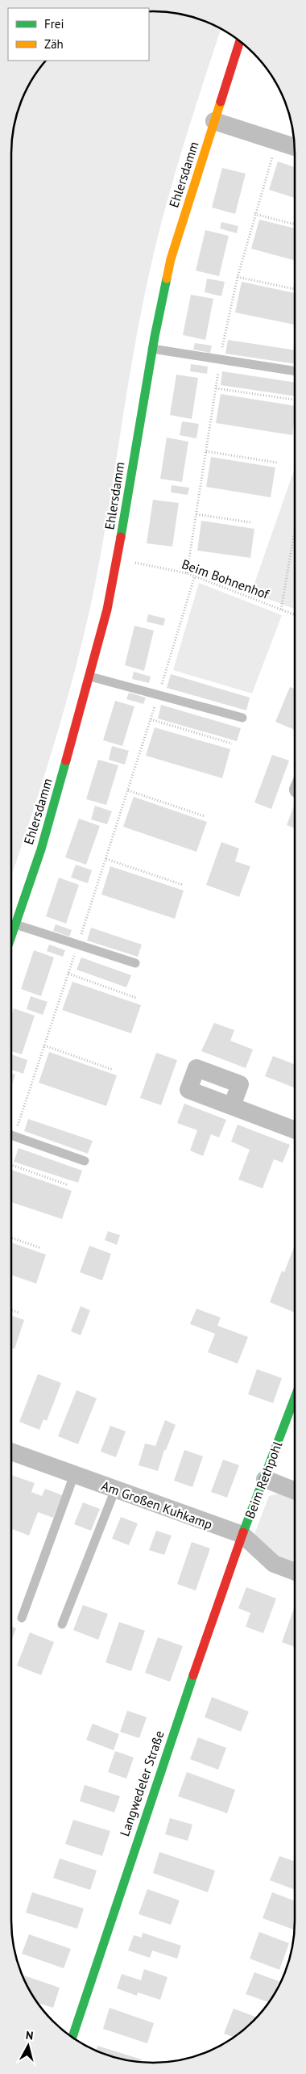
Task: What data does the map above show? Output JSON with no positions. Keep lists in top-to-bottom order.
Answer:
{
  "streets": {
    "street": [
      "Ehlersdamm",
      "Beim Rethpohl",
      "Am Großen Kuhkamp",
      "Langwedeler Straße"
    ],
    "path": ["Beim Bohnenhof"]
  },
  "crossings": [
    ["Ehlersdamm", "Beim Bohnenhof"],
    ["Beim Rethpohl", "Am Großen Kuhkamp"],
    ["Beim Rethpohl", "Langwedeler Straße"],
    ["Am Großen Kuhkamp", "Langwedeler Straße"]
  ],
  "legend": ["Frei", "Zäh"],
  "north": "top"
}
